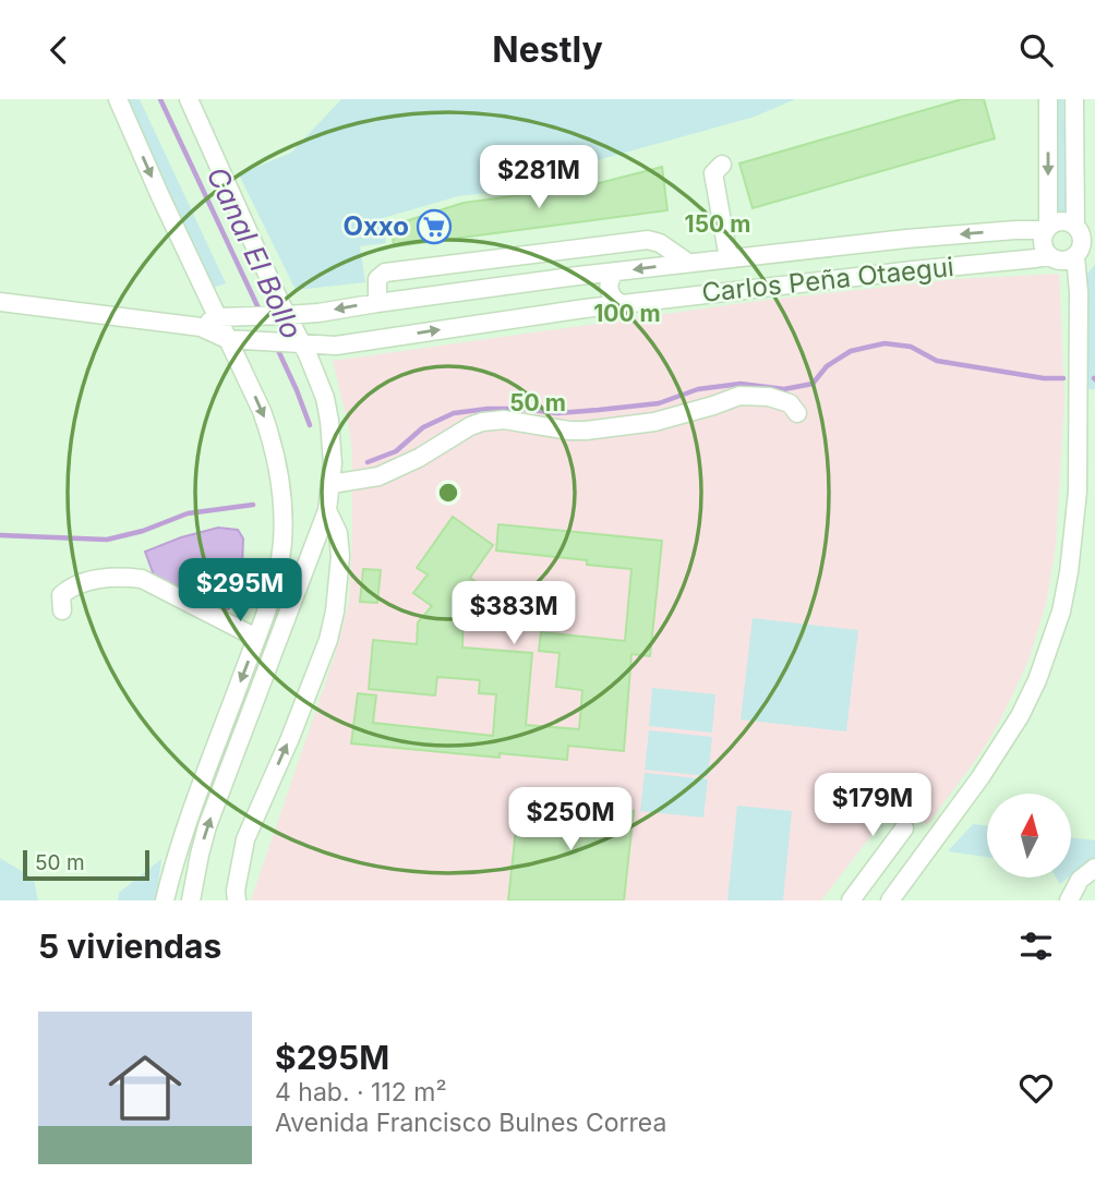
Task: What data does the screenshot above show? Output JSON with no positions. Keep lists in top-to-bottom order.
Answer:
{
  "streets": {
    "street": ["Carlos Peña Otaegui"]
  },
  "water": ["Canal El Bollo"],
  "places": {
    "supermarket": ["Oxxo"]
  },
  "scale_bar": "50 m",
  "north": "top",
  "page": {
    "header": "Nestly",
    "price": [
      "$281M",
      "$295M",
      "$383M",
      "$179M",
      "$250M"
    ],
    "scale": "50 m",
    "heading": "5 viviendas",
    "list": [
      {
        "name": "$295M",
        "note": "4 hab. · 112 m² · Avenida Francisco Bulnes Correa"
      }
    ]
  },
  "rings": ["150 m", "100 m", "50 m"]
}
